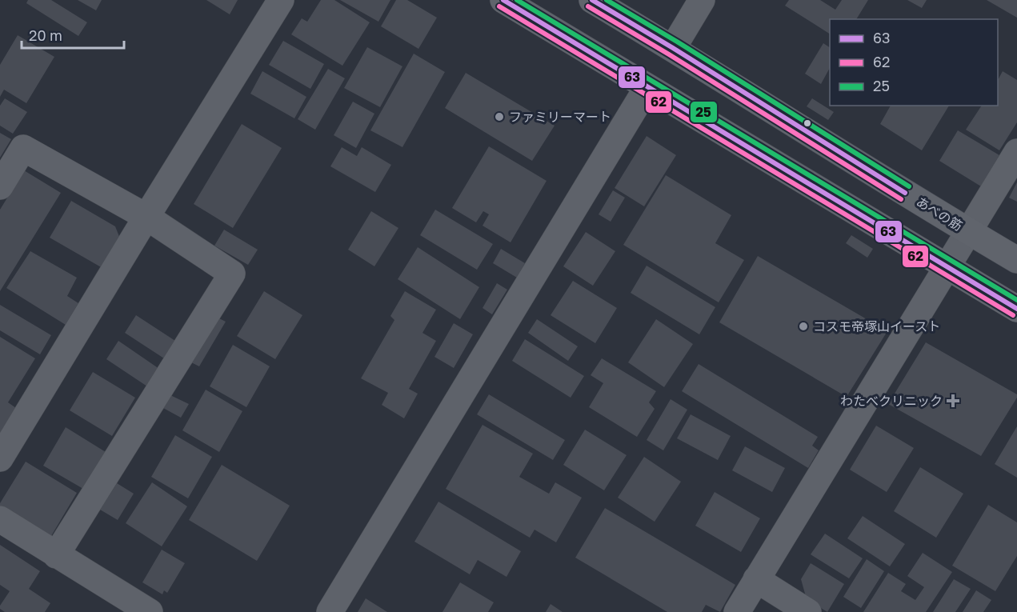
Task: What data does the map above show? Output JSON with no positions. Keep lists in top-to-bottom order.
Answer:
{
  "streets": {
    "main road": ["あべの筋"]
  },
  "places": {
    "other": ["ファミリーマート", "コスモ帝塚山イースト"],
    "health": ["わたべクリニック"]
  },
  "lines": ["transit line 63", "transit line 25", "transit line 62"],
  "legend": ["63", "62", "25"],
  "scale_bar": "20 m"
}
